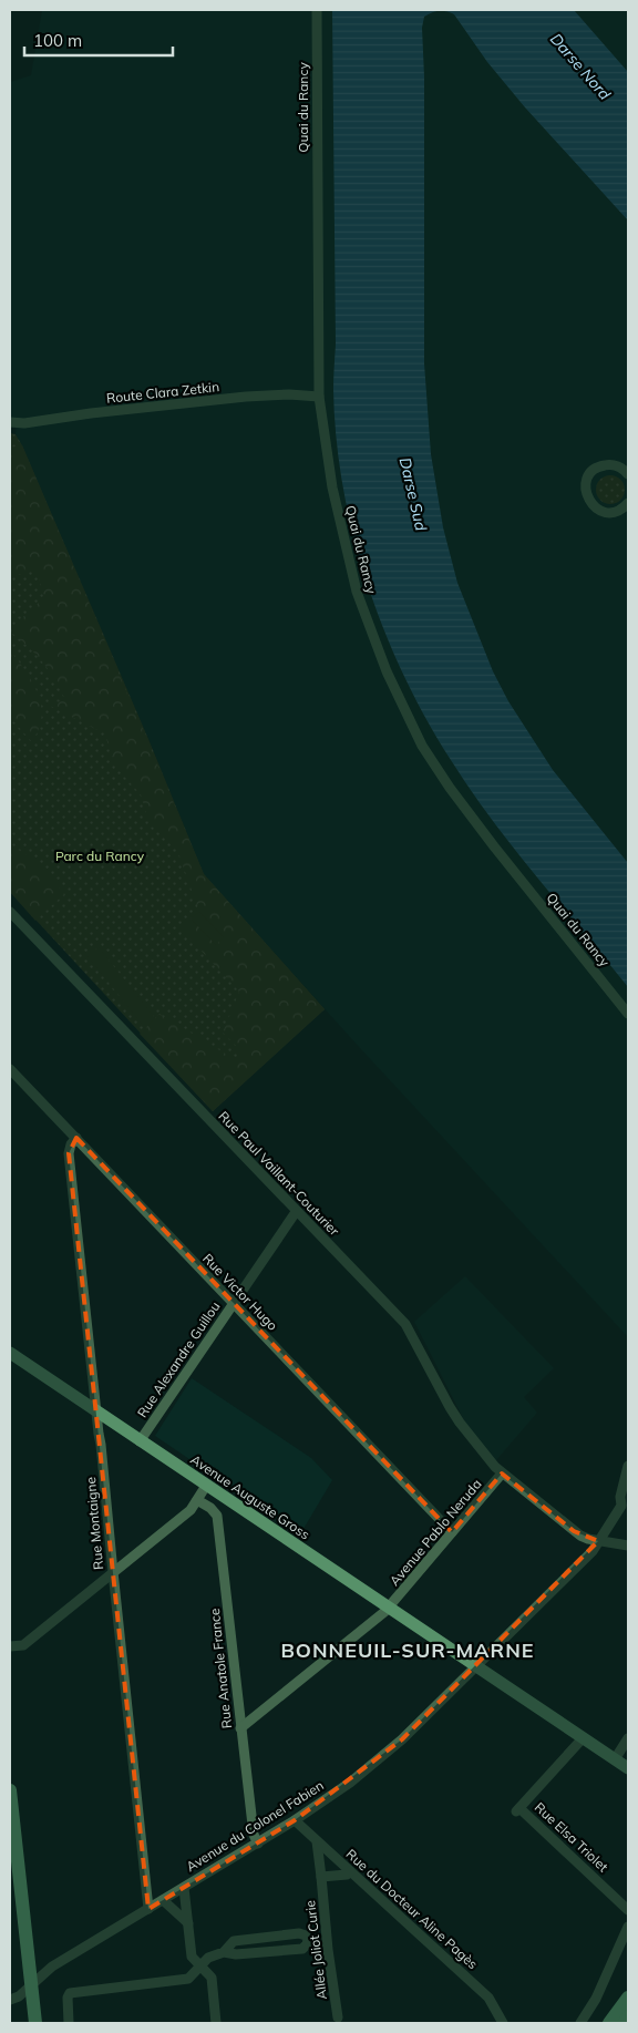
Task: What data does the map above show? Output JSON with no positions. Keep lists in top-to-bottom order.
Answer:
{
  "streets": {
    "street": [
      "Quai du Rancy",
      "Route Clara Zetkin",
      "Rue Paul Vaillant-Couturier",
      "Rue Victor Hugo",
      "Rue Alexandre Guillou",
      "Avenue Auguste Gross",
      "Rue Montaigne",
      "Avenue Pablo Neruda",
      "Rue Anatole France",
      "Avenue du Colonel Fabien",
      "Rue Elsa Triolet",
      "Rue du Docteur Aline Pagès",
      "Allée Joliot Curie"
    ]
  },
  "crossings": [
    ["Quai du Rancy", "Route Clara Zetkin"],
    ["Rue Paul Vaillant-Couturier", "Rue Alexandre Guillou"],
    ["Rue Paul Vaillant-Couturier", "Avenue Pablo Neruda"],
    ["Rue Paul Vaillant-Couturier", "Avenue du Colonel Fabien"],
    ["Rue Victor Hugo", "Rue Alexandre Guillou"],
    ["Rue Victor Hugo", "Rue Montaigne"],
    ["Rue Victor Hugo", "Avenue Pablo Neruda"],
    ["Rue Alexandre Guillou", "Avenue Auguste Gross"],
    ["Avenue Auguste Gross", "Rue Montaigne"],
    ["Avenue Auguste Gross", "Avenue Pablo Neruda"],
    ["Avenue Auguste Gross", "Avenue du Colonel Fabien"],
    ["Avenue Auguste Gross", "Rue Elsa Triolet"],
    ["Rue Montaigne", "Avenue du Colonel Fabien"],
    ["Avenue Pablo Neruda", "Rue Anatole France"],
    ["Rue Anatole France", "Avenue du Colonel Fabien"],
    ["Avenue du Colonel Fabien", "Rue du Docteur Aline Pagès"],
    ["Rue du Docteur Aline Pagès", "Allée Joliot Curie"]
  ],
  "districts": ["BONNEUIL-SUR-MARNE"],
  "water": ["Darse Nord", "Darse Sud"],
  "parks": ["Parc du Rancy"],
  "scale_bar": "100 m"
}
